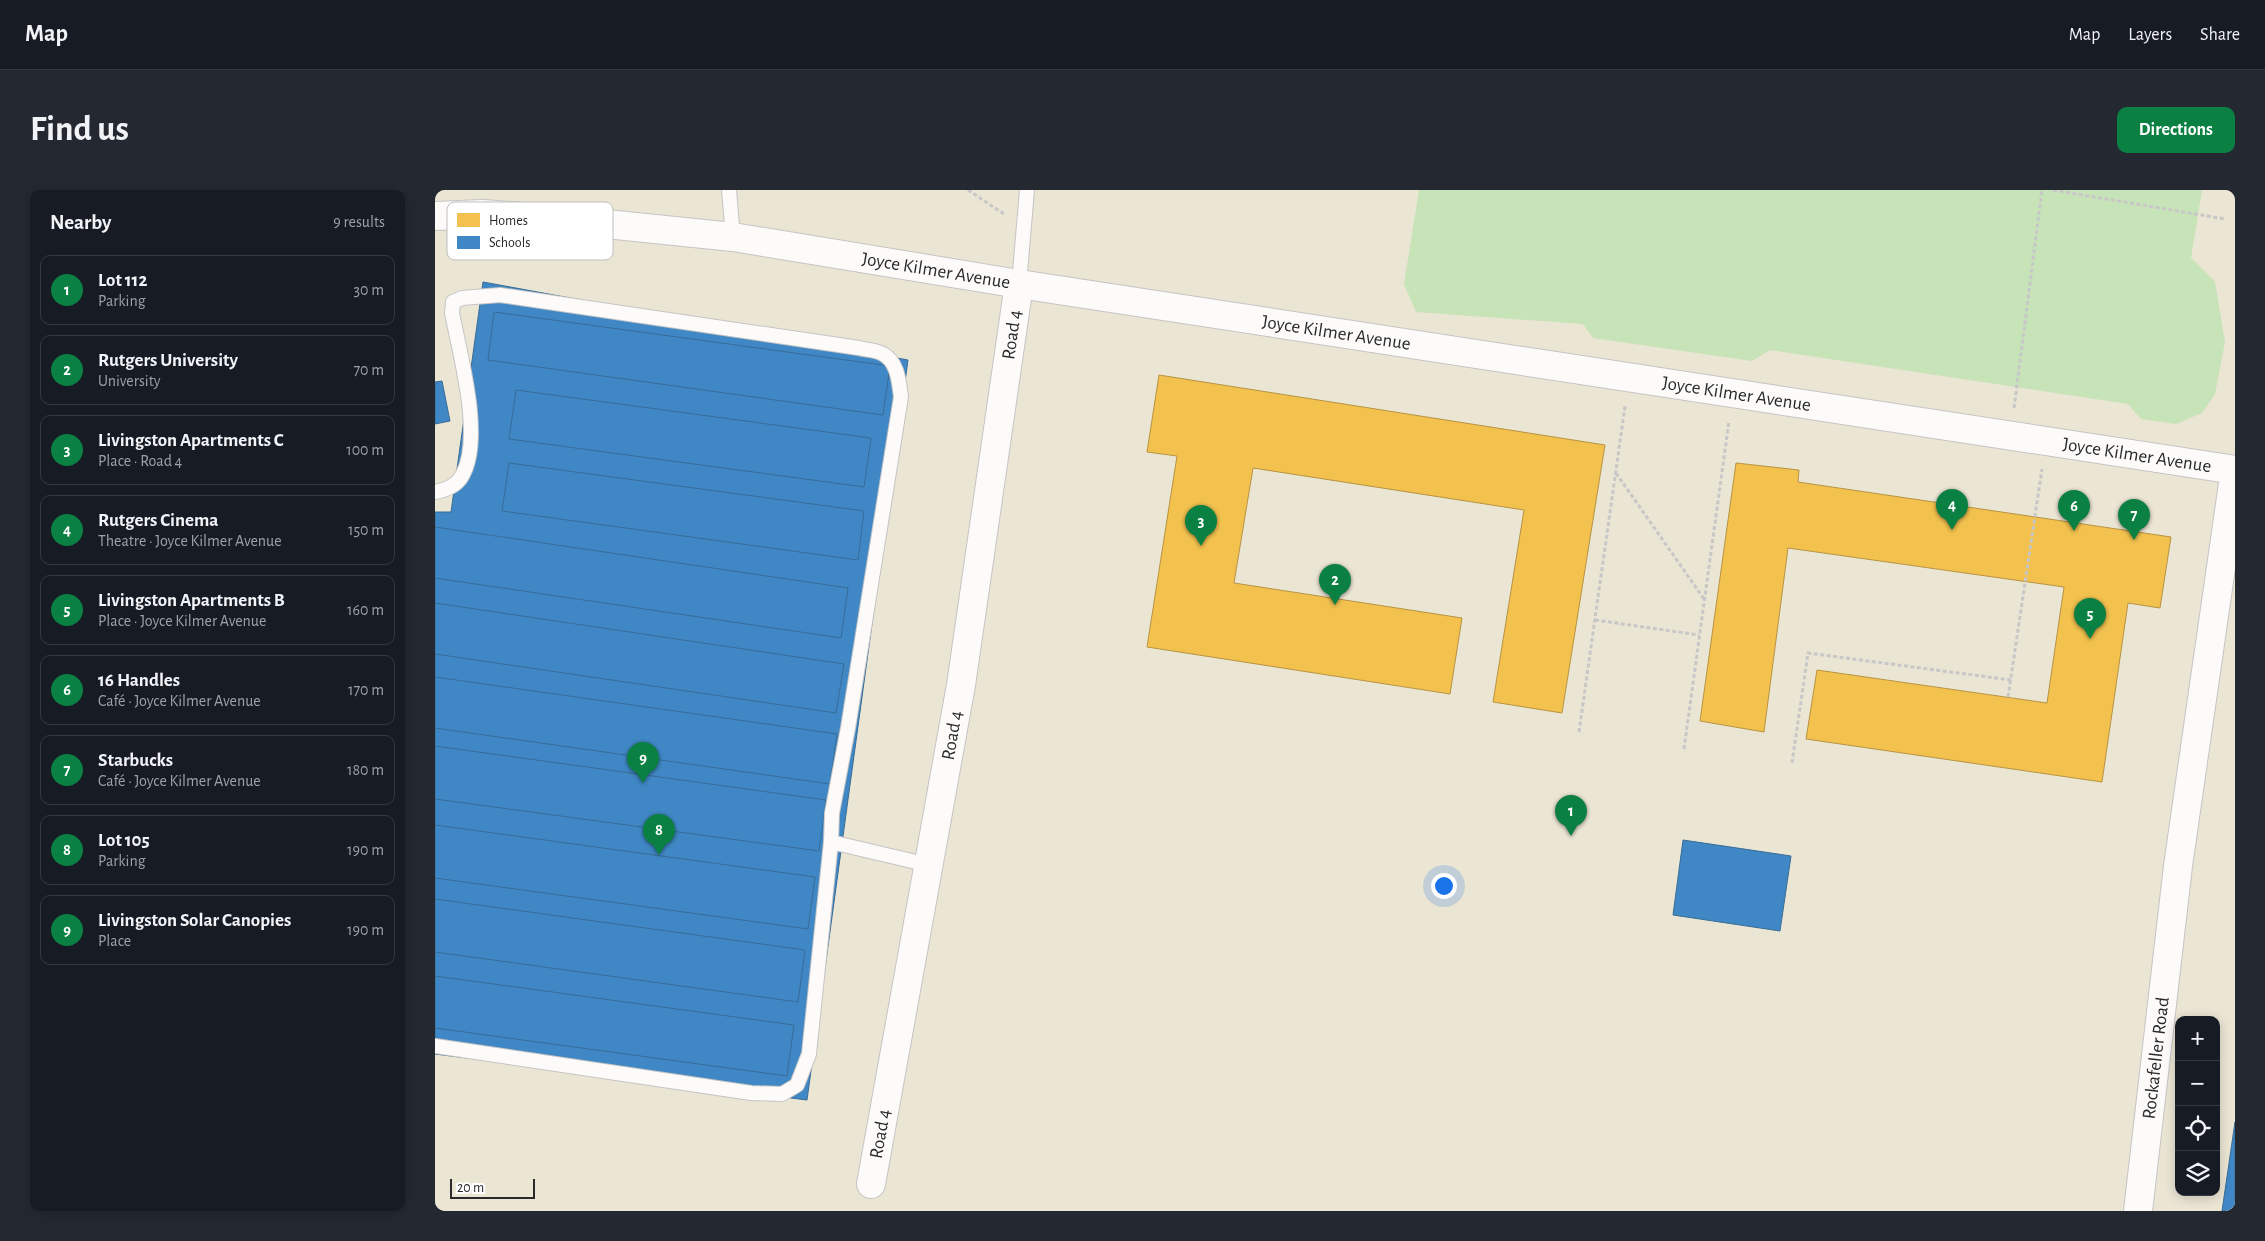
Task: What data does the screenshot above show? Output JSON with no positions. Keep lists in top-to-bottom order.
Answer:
{
  "streets": {
    "street": ["Joyce Kilmer Avenue", "Road 4", "Rockafeller Road"]
  },
  "crossings": [
    ["Joyce Kilmer Avenue", "Road 4"],
    ["Joyce Kilmer Avenue", "Rockafeller Road"]
  ],
  "legend": ["Homes", "Schools"],
  "scale_bar": "20 m",
  "page": {
    "header": "Map",
    "nav": ["Map", "Layers", "Share"],
    "buttons": "Directions",
    "title": "Find us",
    "heading": ["Nearby", "9 results"],
    "list": [
      {
        "mark": "1",
        "name": "Lot 112",
        "note": "Parking",
        "value": "30 m"
      },
      {
        "mark": "2",
        "name": "Rutgers University",
        "note": "University",
        "value": "70 m"
      },
      {
        "mark": "3",
        "name": "Livingston Apartments C",
        "note": "Place · Road 4",
        "value": "100 m"
      },
      {
        "mark": "4",
        "name": "Rutgers Cinema",
        "note": "Theatre · Joyce Kilmer Avenue",
        "value": "150 m"
      },
      {
        "mark": "5",
        "name": "Livingston Apartments B",
        "note": "Place · Joyce Kilmer Avenue",
        "value": "160 m"
      },
      {
        "mark": "6",
        "name": "16 Handles",
        "note": "Café · Joyce Kilmer Avenue",
        "value": "170 m"
      },
      {
        "mark": "7",
        "name": "Starbucks",
        "note": "Café · Joyce Kilmer Avenue",
        "value": "180 m"
      },
      {
        "mark": "8",
        "name": "Lot 105",
        "note": "Parking",
        "value": "190 m"
      },
      {
        "mark": "9",
        "name": "Livingston Solar Canopies",
        "note": "Place",
        "value": "190 m"
      }
    ],
    "pins": [
      "4",
      "6",
      "7",
      "3",
      "2",
      "5",
      "9",
      "1",
      "8"
    ],
    "map_buttons": ["+", "−"],
    "scale": "20 m"
  }
}
